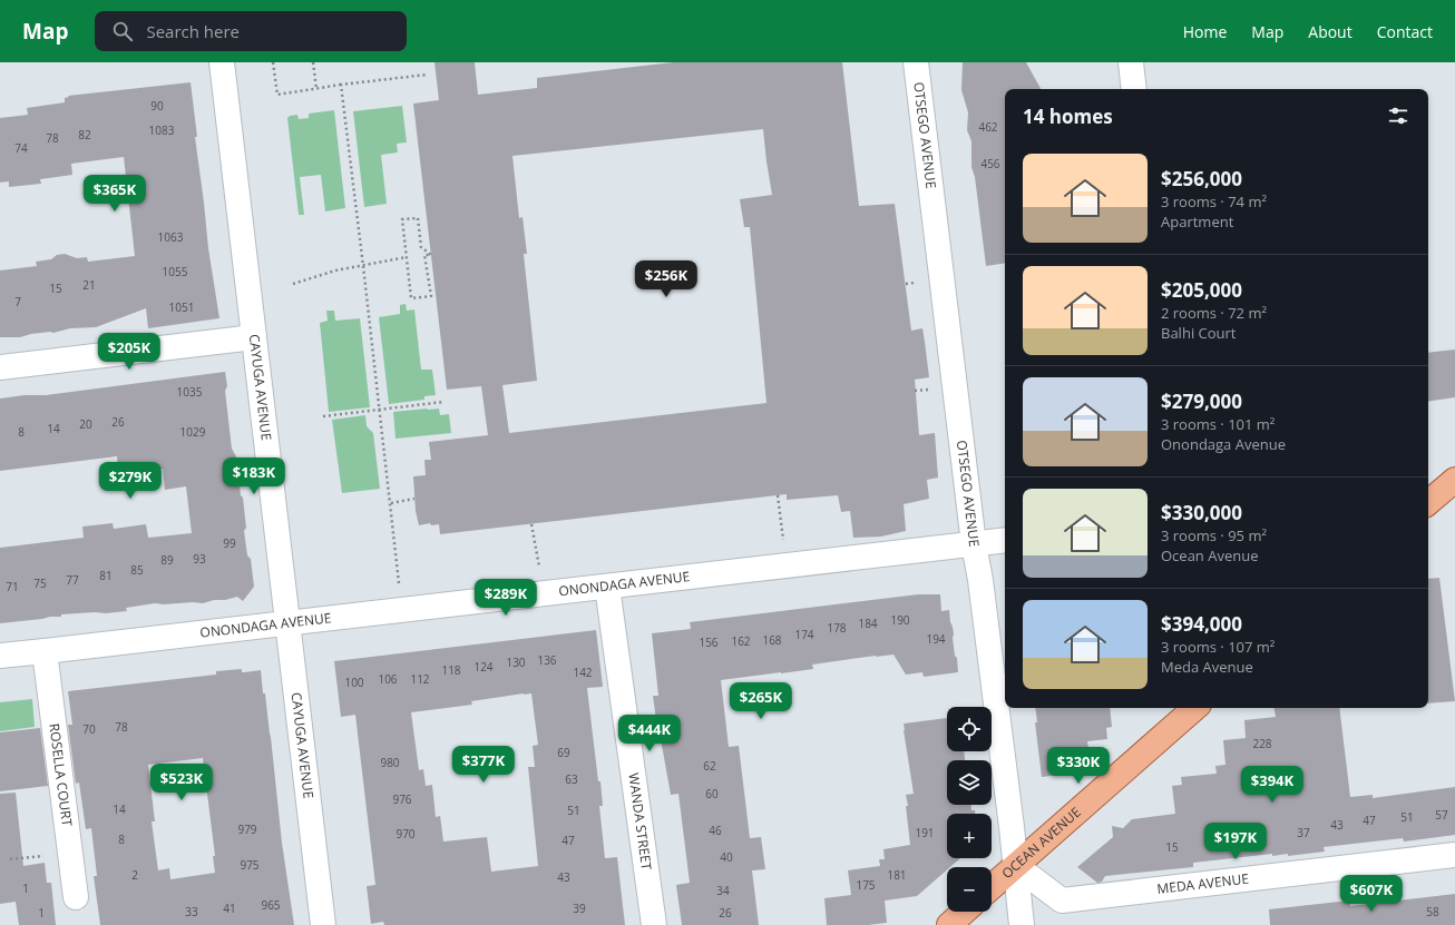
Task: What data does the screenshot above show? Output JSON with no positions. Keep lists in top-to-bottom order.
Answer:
{
  "streets": {
    "main road": ["OCEAN AVENUE"],
    "street": [
      "OTSEGO AVENUE",
      "CAYUGA AVENUE",
      "ONONDAGA AVENUE",
      "ROSELLA COURT",
      "WANDA STREET",
      "MEDA AVENUE"
    ]
  },
  "crossings": [
    ["OTSEGO AVENUE", "ONONDAGA AVENUE"],
    ["OTSEGO AVENUE", "OCEAN AVENUE"],
    ["OTSEGO AVENUE", "MEDA AVENUE"],
    ["CAYUGA AVENUE", "ONONDAGA AVENUE"],
    ["ONONDAGA AVENUE", "ROSELLA COURT"],
    ["ONONDAGA AVENUE", "WANDA STREET"],
    ["OCEAN AVENUE", "MEDA AVENUE"]
  ],
  "house_numbers": [
    "90",
    "462",
    "1083",
    "82",
    "78",
    "74",
    "456",
    "1063",
    "1055",
    "21",
    "15",
    "7",
    "1051",
    "1035",
    "26",
    "20",
    "14",
    "8",
    "1029",
    "99",
    "93",
    "89",
    "85",
    "81",
    "77",
    "75",
    "71",
    "190",
    "184",
    "178",
    "174",
    "194",
    "168",
    "162",
    "156",
    "136",
    "130",
    "124",
    "118",
    "142",
    "106",
    "112",
    "100",
    "78",
    "70",
    "228",
    "69",
    "980",
    "62",
    "63",
    "60",
    "976",
    "14",
    "51",
    "57",
    "51",
    "47",
    "43",
    "979",
    "46",
    "191",
    "37",
    "970",
    "8",
    "47",
    "15",
    "40",
    "975",
    "2",
    "181",
    "43",
    "175",
    "1",
    "34",
    "965",
    "41",
    "39",
    "33",
    "58",
    "1",
    "26"
  ],
  "page": {
    "header": "Map",
    "search": "Search here",
    "nav": [
      "Home",
      "Map",
      "About",
      "Contact"
    ],
    "heading": "14 homes",
    "list": [
      {
        "name": "$256,000",
        "note": "3 rooms · 74 m² · Apartment"
      },
      {
        "name": "$205,000",
        "note": "2 rooms · 72 m² · Balhi Court"
      },
      {
        "name": "$279,000",
        "note": "3 rooms · 101 m² · Onondaga Avenue"
      },
      {
        "name": "$330,000",
        "note": "3 rooms · 95 m² · Ocean Avenue"
      },
      {
        "name": "$394,000",
        "note": "3 rooms · 107 m² · Meda Avenue"
      }
    ],
    "price": [
      "$365K",
      "$256K",
      "$205K",
      "$183K",
      "$279K",
      "$289K",
      "$265K",
      "$444K",
      "$377K",
      "$330K",
      "$523K",
      "$394K",
      "$197K",
      "$607K"
    ],
    "map_buttons": ["+", "−"]
  }
}
